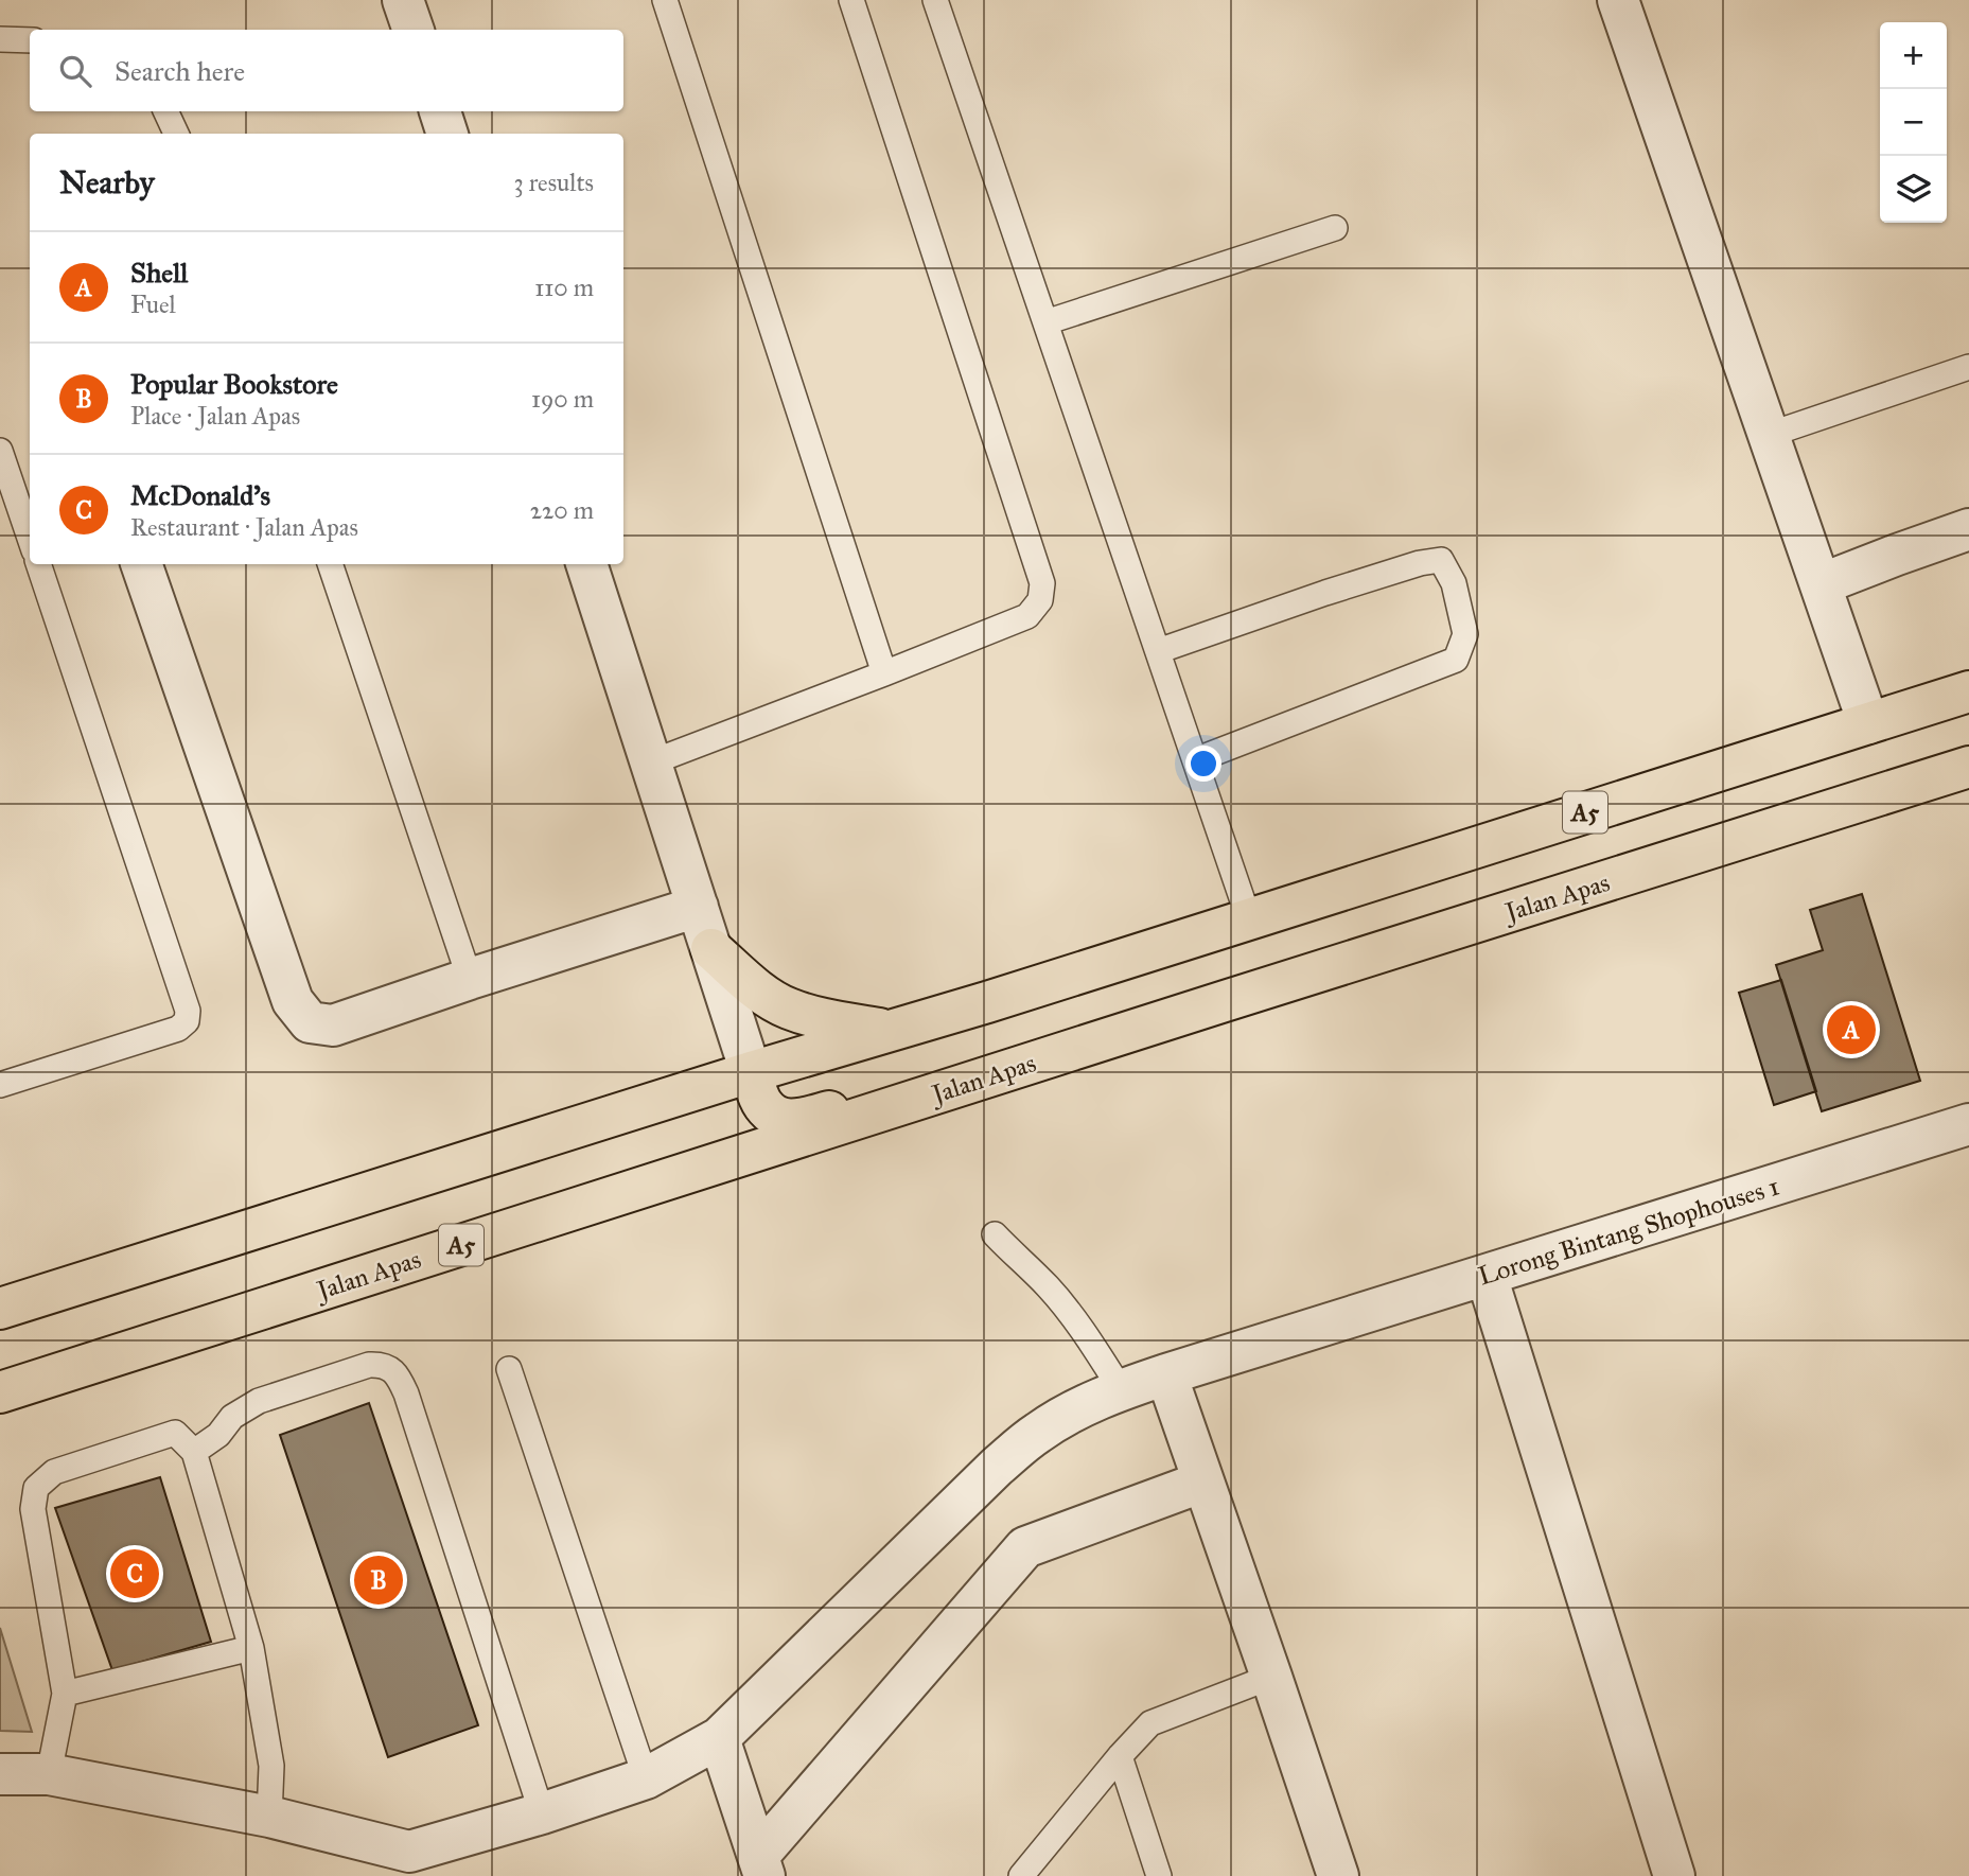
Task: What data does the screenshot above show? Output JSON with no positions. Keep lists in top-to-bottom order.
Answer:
{
  "streets": {
    "highway": ["A5", "Jalan Apas"],
    "street": ["Lorong Bintang Shophouses 1"]
  },
  "page": {
    "map_buttons": ["+", "−"],
    "search": "Search here",
    "heading": ["Nearby", "3 results"],
    "list": [
      {
        "mark": "A",
        "name": "Shell",
        "note": "Fuel",
        "value": "110 m"
      },
      {
        "mark": "B",
        "name": "Popular Bookstore",
        "note": "Place · Jalan Apas",
        "value": "190 m"
      },
      {
        "mark": "C",
        "name": "McDonald's",
        "note": "Restaurant · Jalan Apas",
        "value": "220 m"
      }
    ],
    "pins": ["A", "C", "B"]
  }
}
